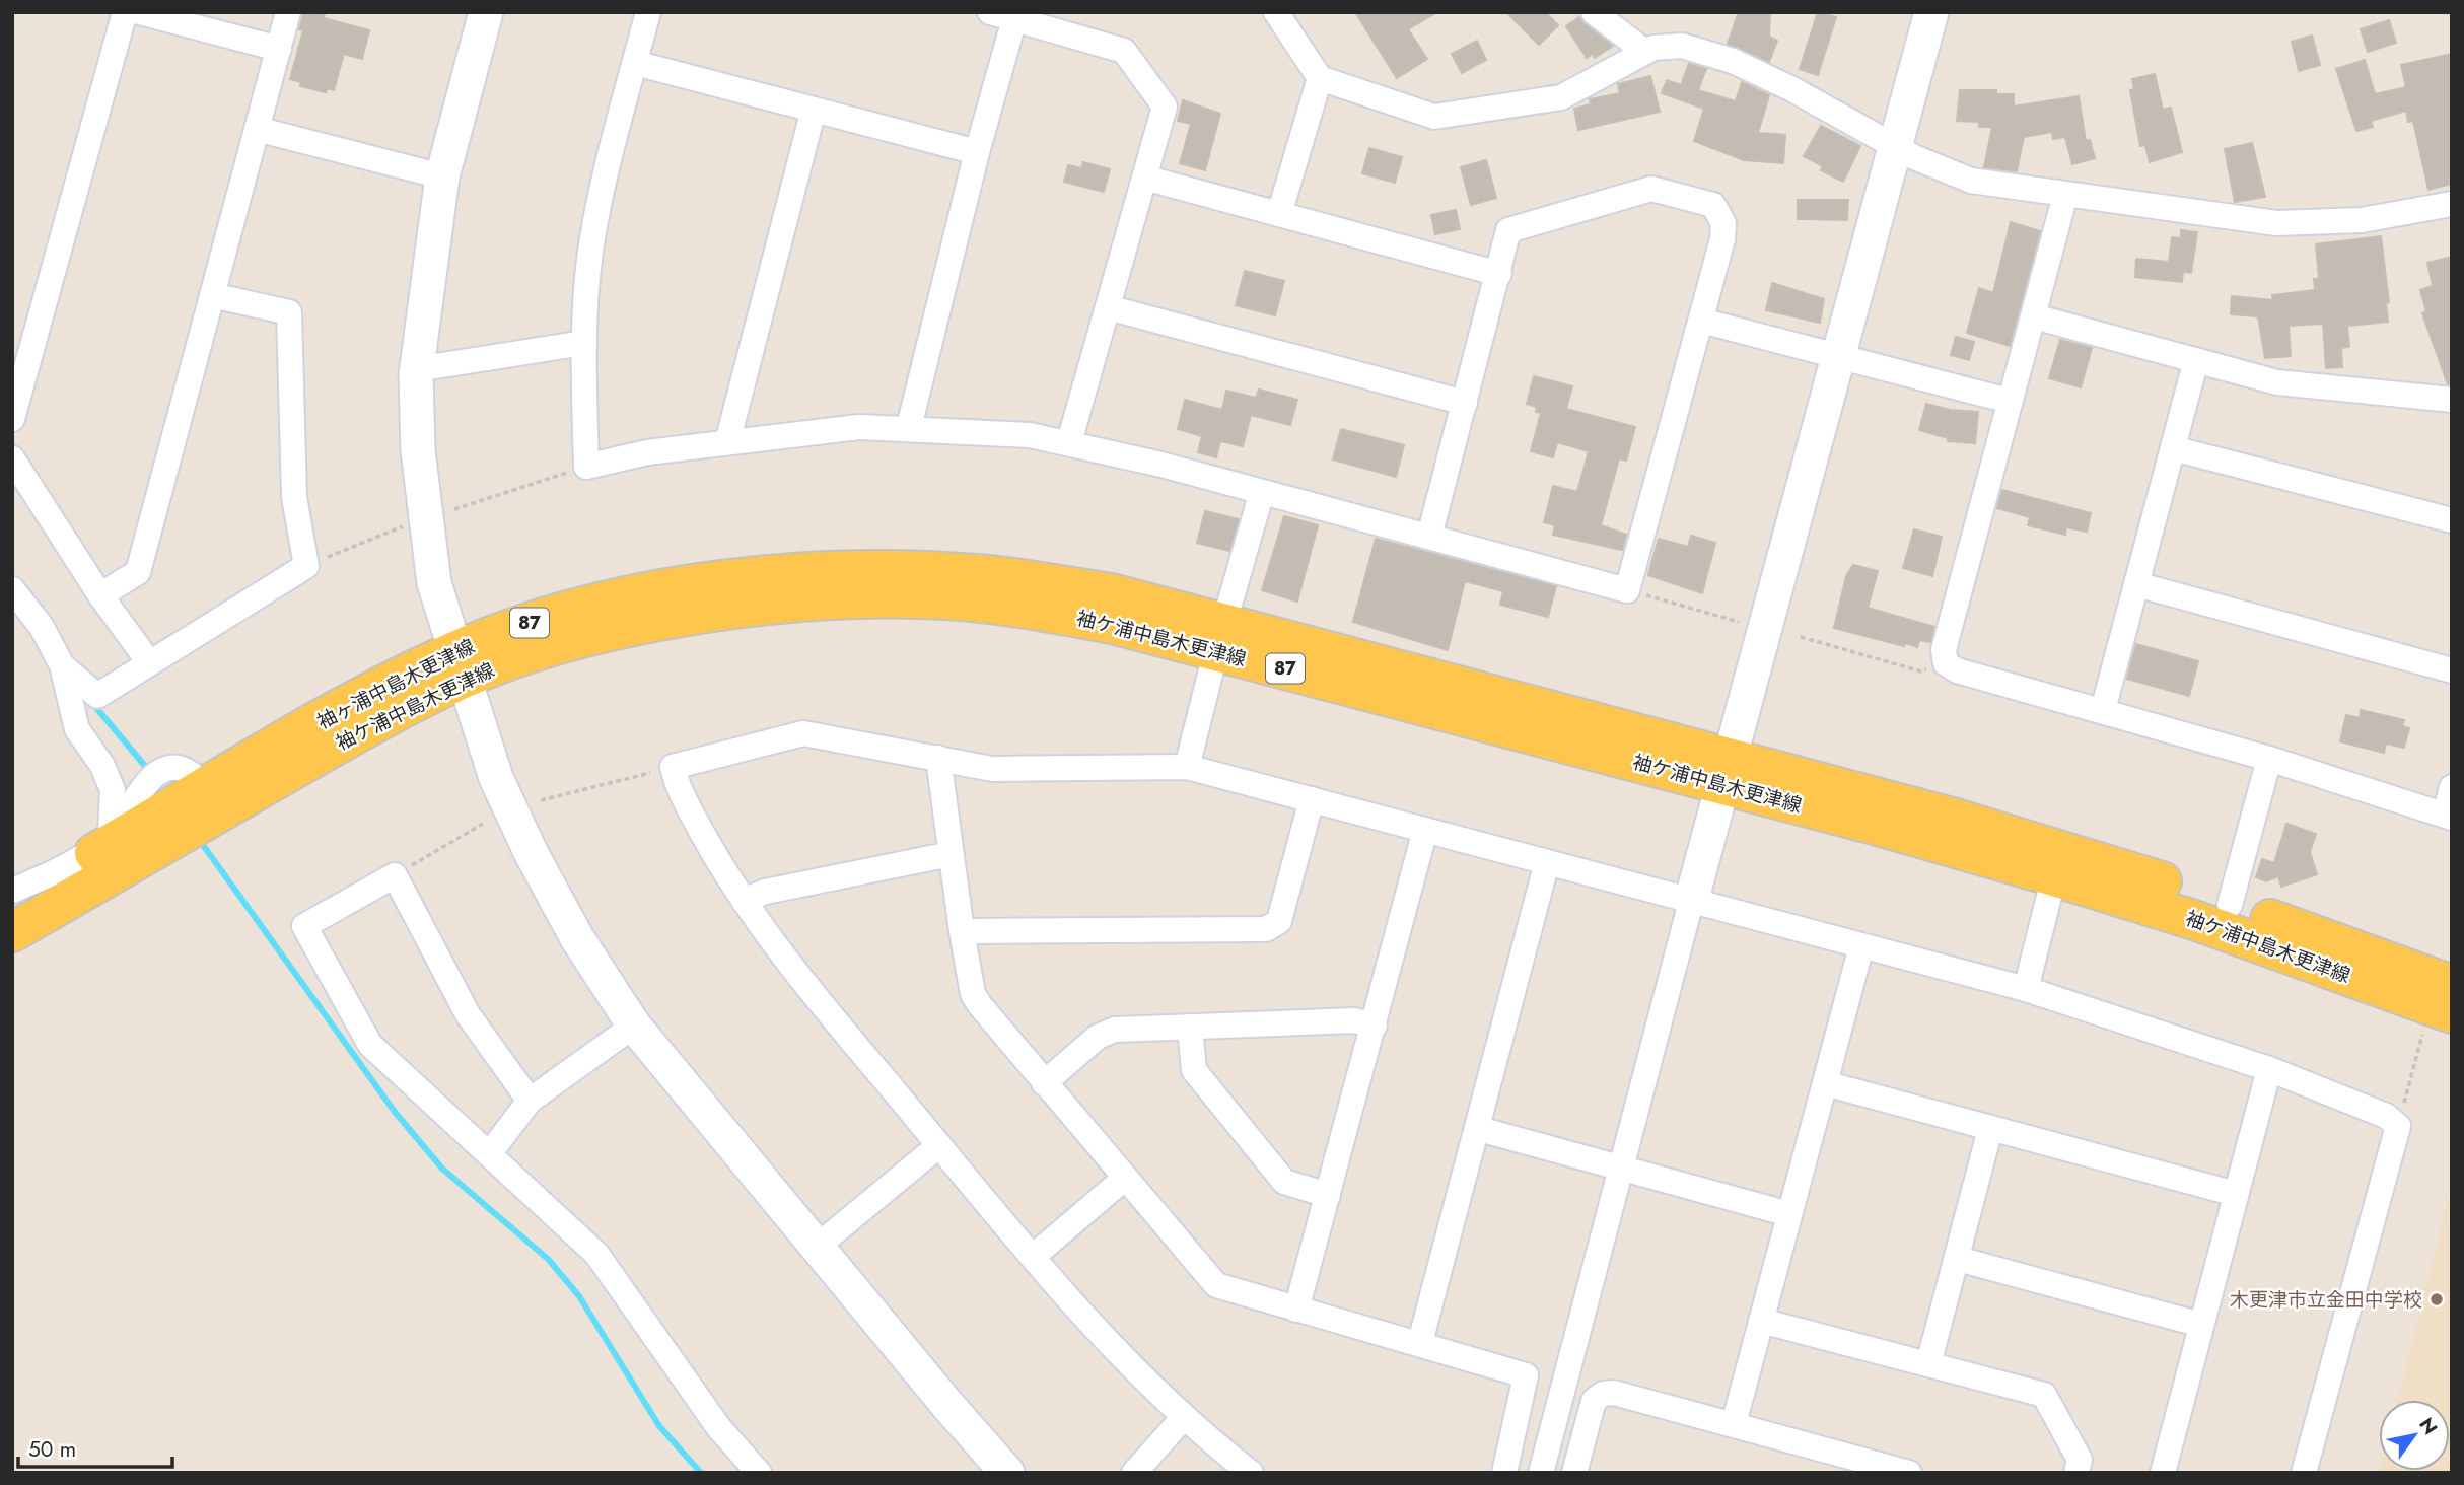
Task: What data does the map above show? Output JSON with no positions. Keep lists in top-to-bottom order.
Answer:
{
  "streets": {
    "main road": ["87", "袖ケ浦中島木更津線", "袖ヶ浦中島木更津線"]
  },
  "crossings": [
    ["袖ケ浦中島木更津線", "袖ヶ浦中島木更津線"]
  ],
  "places": ["木更津市立金田中学校"],
  "scale_bar": "50 m",
  "north": "top right"
}
